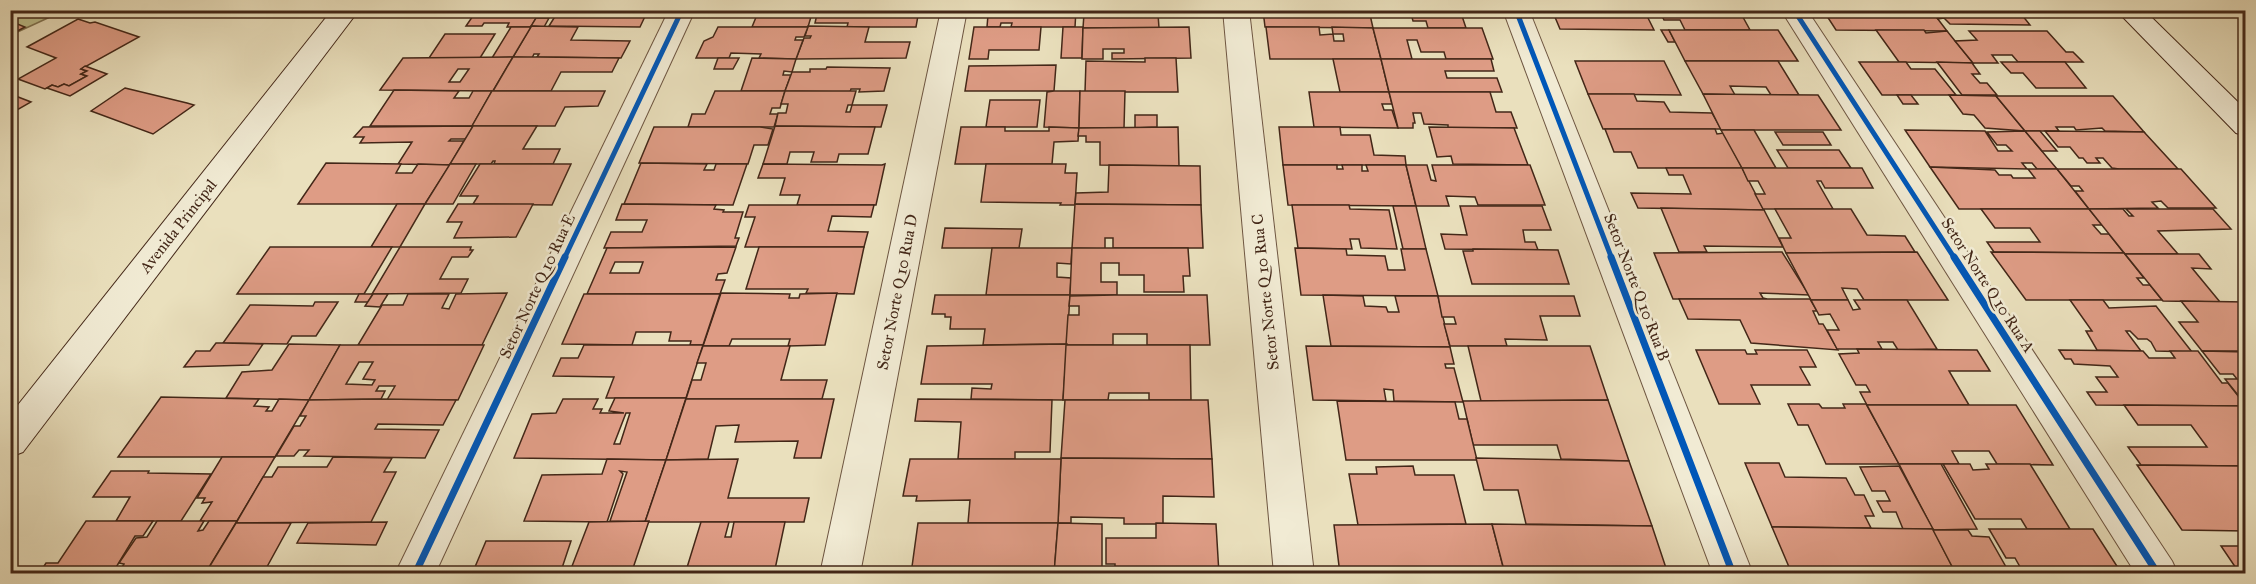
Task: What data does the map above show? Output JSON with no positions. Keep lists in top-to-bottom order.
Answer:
{
  "streets": {
    "street": [
      "Avenida Principal",
      "Setor Norte Q 10 Rua A",
      "Setor Norte Q 10 Rua E",
      "Setor Norte Q 10 Rua B",
      "Setor Norte Q 10 Rua D",
      "Setor Norte Q 10 Rua C"
    ]
  }
}
